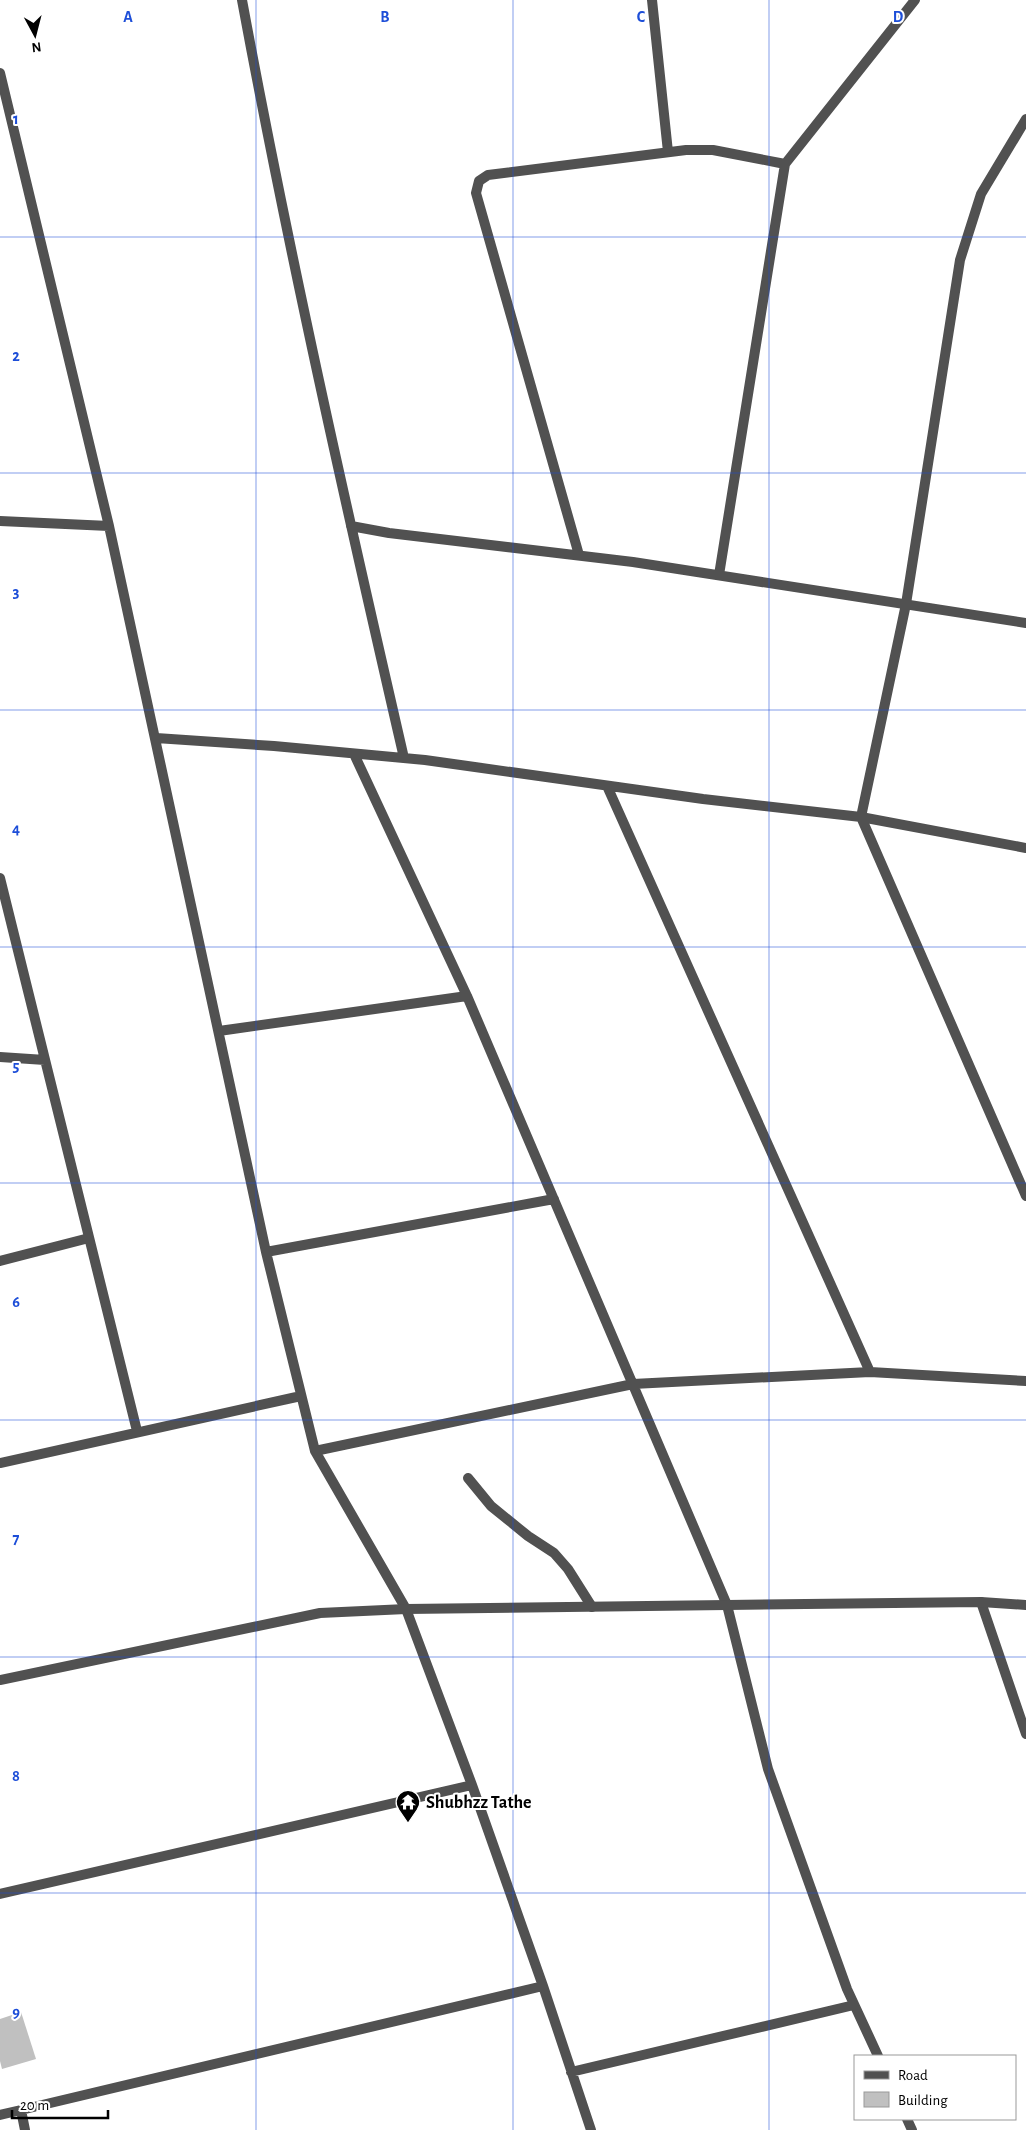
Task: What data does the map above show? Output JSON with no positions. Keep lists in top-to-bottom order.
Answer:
{
  "places": {
    "temple": ["Shubhzz Tathe"]
  },
  "legend": ["Road", "Building"],
  "scale_bar": "20 m",
  "north": "bottom",
  "grid": {
    "columns": [
      "A",
      "B",
      "C",
      "D"
    ],
    "rows": [
      "1",
      "2",
      "3",
      "4",
      "5",
      "6",
      "7",
      "8",
      "9"
    ]
  }
}
